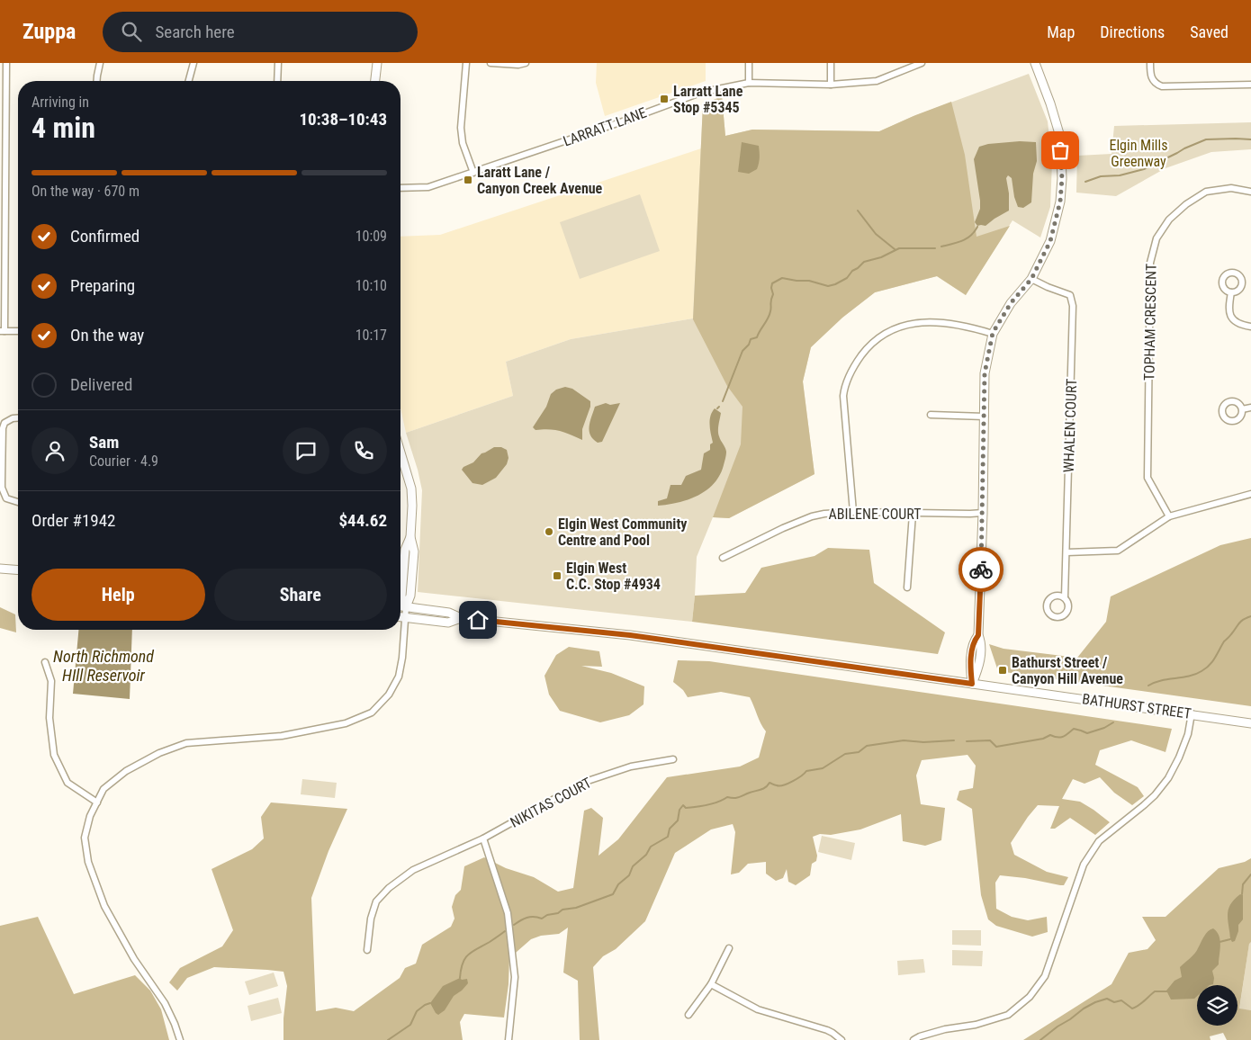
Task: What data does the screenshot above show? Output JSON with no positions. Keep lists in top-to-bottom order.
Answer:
{
  "streets": {
    "main road": ["BATHURST STREET"],
    "street": [
      "LARRATT LANE",
      "TOPHAM CRESCENT",
      "WHALEN COURT",
      "ABILENE COURT",
      "NIKITAS COURT"
    ]
  },
  "water": ["North Richmond HIll Reservoir"],
  "parks": ["Elgin Mills Greenway"],
  "places": {
    "transit": [
      "Larratt Lane Stop #5345",
      "Laratt Lane / Canyon Creek Avenue",
      "Elgin West C.C. Stop #4934",
      "Bathurst Street / Canyon Hill Avenue"
    ],
    "other": ["Elgin West Community Centre and Pool"]
  },
  "page": {
    "header": "Zuppa",
    "search": "Search here",
    "nav": ["Map", "Directions", "Saved"],
    "heading": ["4 min", "Arriving in", "10:38–10:43"],
    "panel": [
      "Sam",
      "Courier · 4.9",
      "Order #1942",
      "$44.62"
    ],
    "bar": "On the way · 670 m",
    "list": [
      ["Confirmed", "10:09"],
      ["Preparing", "10:10"],
      ["On the way", "10:17"],
      "Delivered"
    ],
    "buttons": ["Help", "Share"]
  }
}
